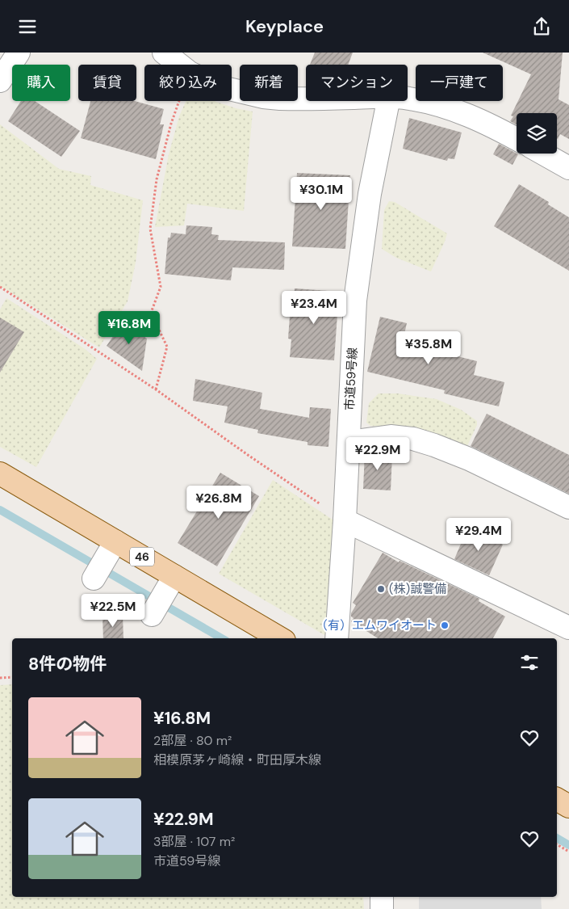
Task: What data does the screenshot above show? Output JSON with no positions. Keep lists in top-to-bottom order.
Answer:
{
  "streets": {
    "main road": ["46"],
    "street": ["市道59号線"]
  },
  "places": ["(株)誠警備", "（有）エムワイオート"],
  "page": {
    "header": "Keyplace",
    "chip": [
      "購入",
      "賃貸",
      "絞り込み",
      "新着",
      "マンション",
      "一戸建て"
    ],
    "price": [
      "¥30.1M",
      "¥23.4M",
      "¥16.8M",
      "¥35.8M",
      "¥22.9M",
      "¥26.8M",
      "¥29.4M",
      "¥22.5M"
    ],
    "heading": "8件の物件",
    "list": [
      {
        "name": "¥16.8M",
        "note": "2部屋 · 80 m² · 相模原茅ヶ崎線・町田厚木線"
      },
      {
        "name": "¥22.9M",
        "note": "3部屋 · 107 m² · 市道59号線"
      }
    ]
  }
}
